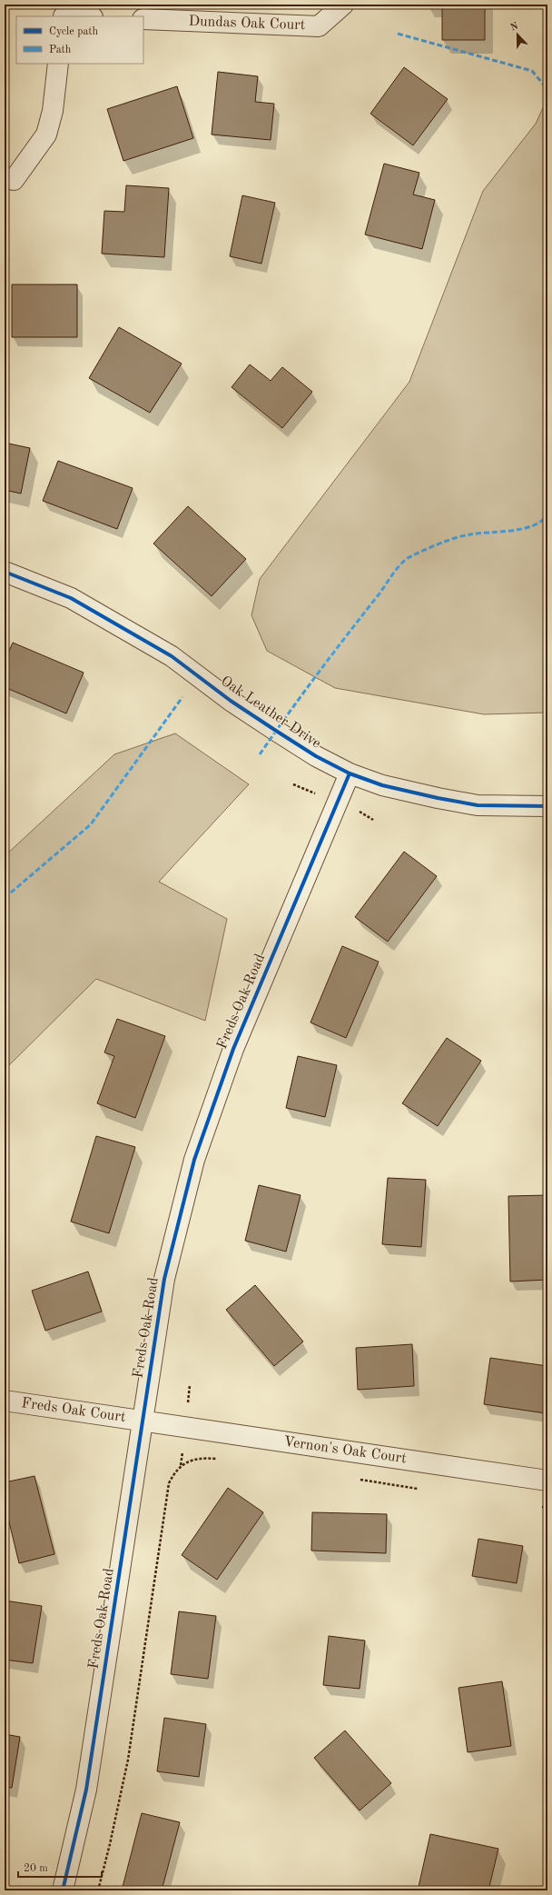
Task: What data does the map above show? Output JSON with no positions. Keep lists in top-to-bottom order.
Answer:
{
  "streets": {
    "street": [
      "Dundas Oak Court",
      "Oak Leather Drive",
      "Freds Oak Road",
      "Freds Oak Court",
      "Vernon's Oak Court"
    ]
  },
  "crossings": [
    ["Oak Leather Drive", "Freds Oak Road"],
    ["Freds Oak Road", "Freds Oak Court"],
    ["Freds Oak Road", "Vernon's Oak Court"],
    ["Freds Oak Court", "Vernon's Oak Court"]
  ],
  "legend": ["Cycle path", "Path"],
  "scale_bar": "20 m",
  "north": "top"
}
